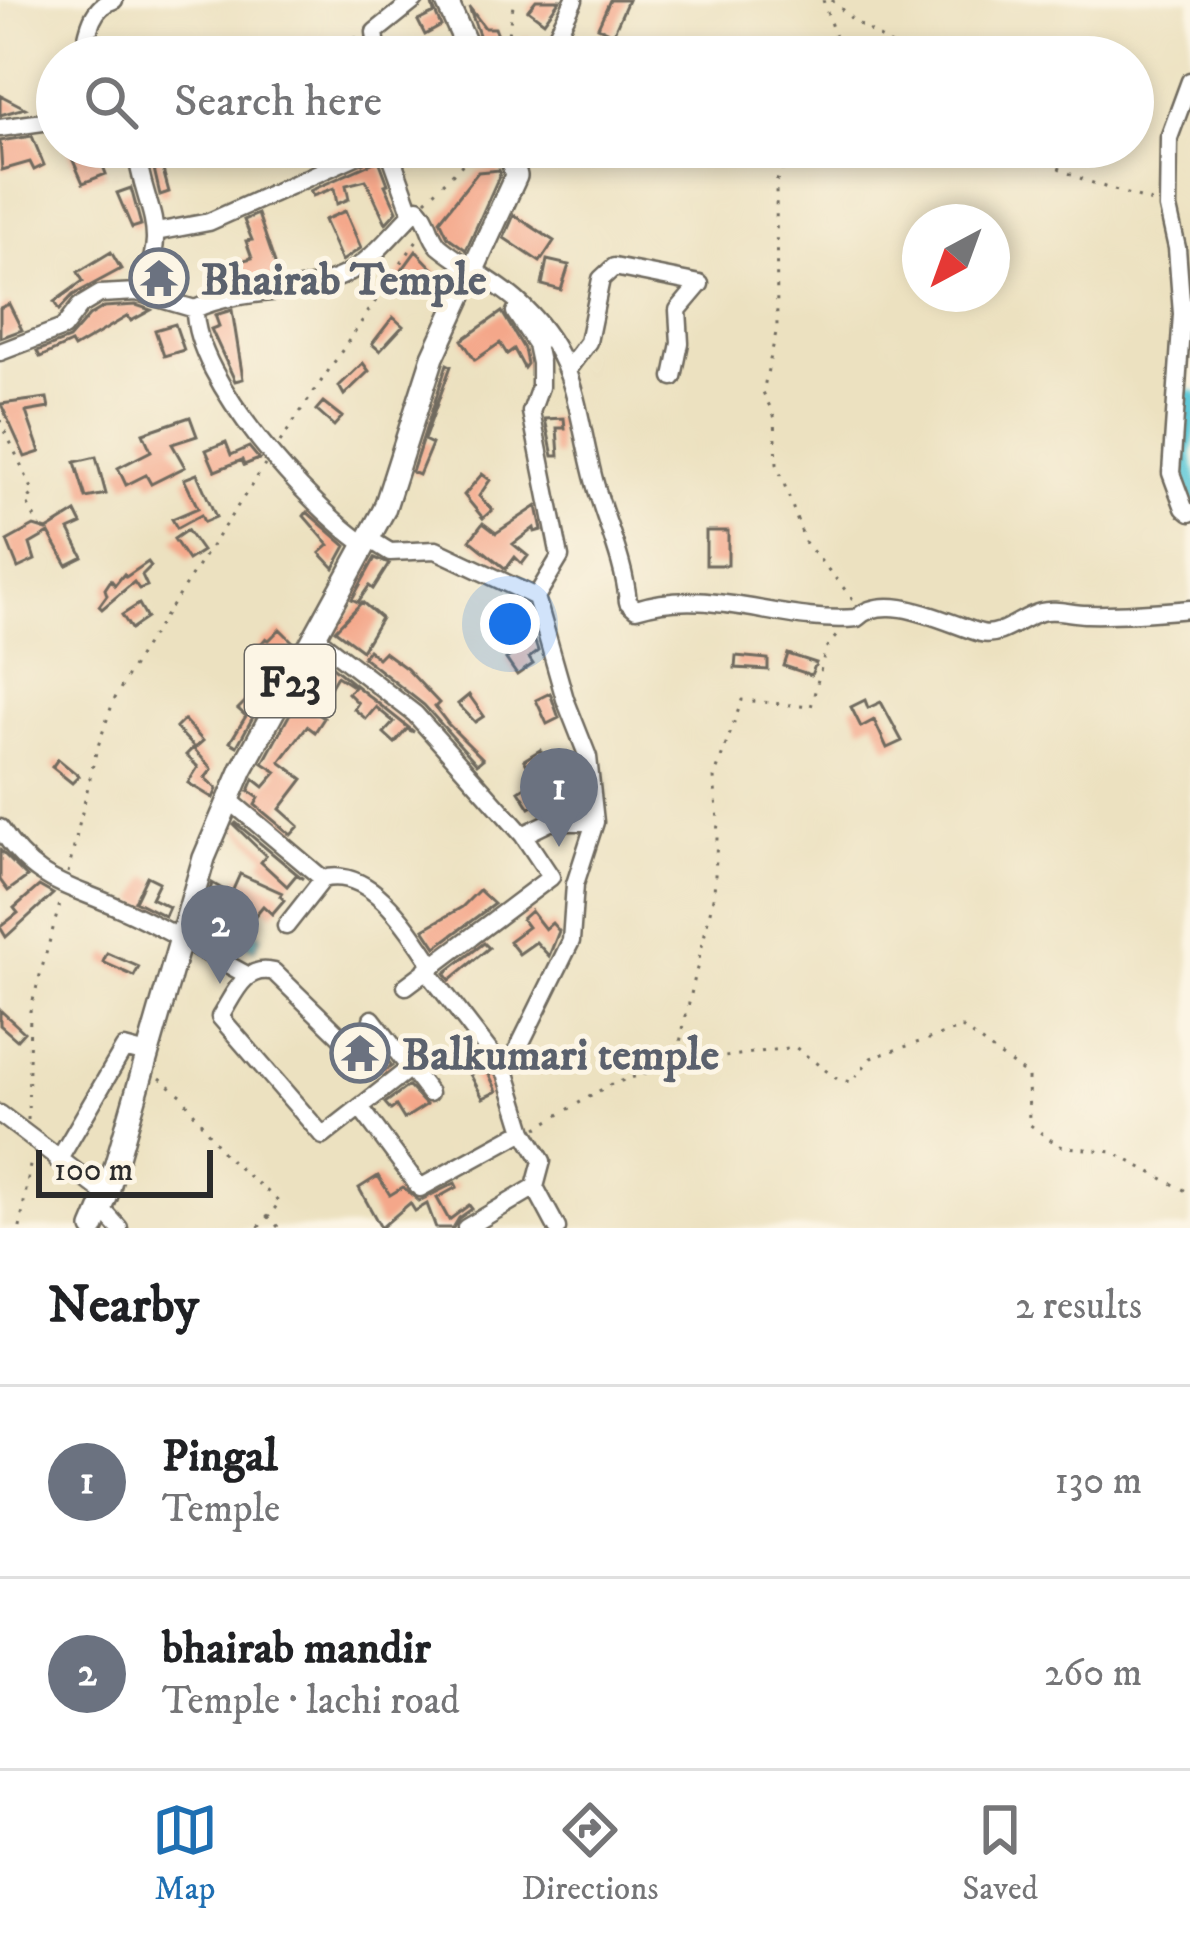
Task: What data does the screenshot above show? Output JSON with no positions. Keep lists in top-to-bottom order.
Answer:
{
  "streets": {
    "main road": ["F23"]
  },
  "places": {
    "temple": ["Bhairab Temple", "Balkumari temple"]
  },
  "scale_bar": "100 m",
  "north": "bottom left",
  "page": {
    "search": "Search here",
    "pins": ["1", "2"],
    "scale": "100 m",
    "heading": ["Nearby", "2 results"],
    "list": [
      {
        "mark": "1",
        "name": "Pingal",
        "note": "Temple",
        "value": "130 m"
      },
      {
        "mark": "2",
        "name": "bhairab mandir",
        "note": "Temple · lachi road",
        "value": "260 m"
      }
    ],
    "nav": ["Map", "Directions", "Saved"]
  }
}
